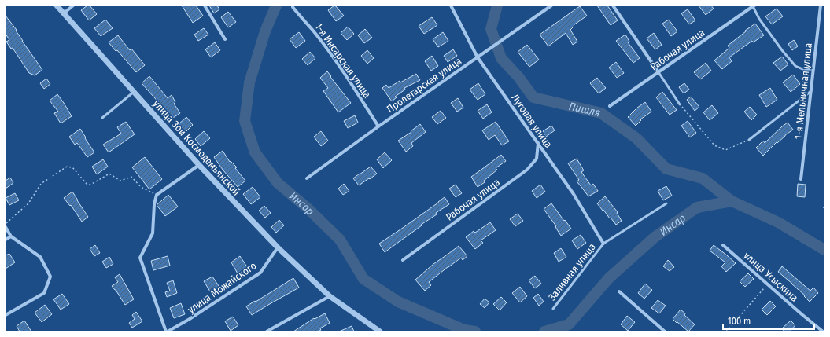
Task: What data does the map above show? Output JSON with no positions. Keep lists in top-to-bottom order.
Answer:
{
  "streets": {
    "street": [
      "Рабочая улица",
      "1-я Инсарская улица",
      "Пролетарская улица",
      "1-я Мельничная улица",
      "Луговая улица",
      "улица Зои Космодемьянской",
      "улица Усыскина",
      "улица Можайского"
    ],
    "lane": ["Заливная улица"]
  },
  "crossings": [
    ["Рабочая улица", "Луговая улица"],
    ["1-я Инсарская улица", "Пролетарская улица"],
    ["Пролетарская улица", "Луговая улица"],
    ["Луговая улица", "Заливная улица"],
    ["улица Зои Космодемьянской", "улица Можайского"]
  ],
  "water": ["Пишля", "Инсар"],
  "scale_bar": "100 m"
}
